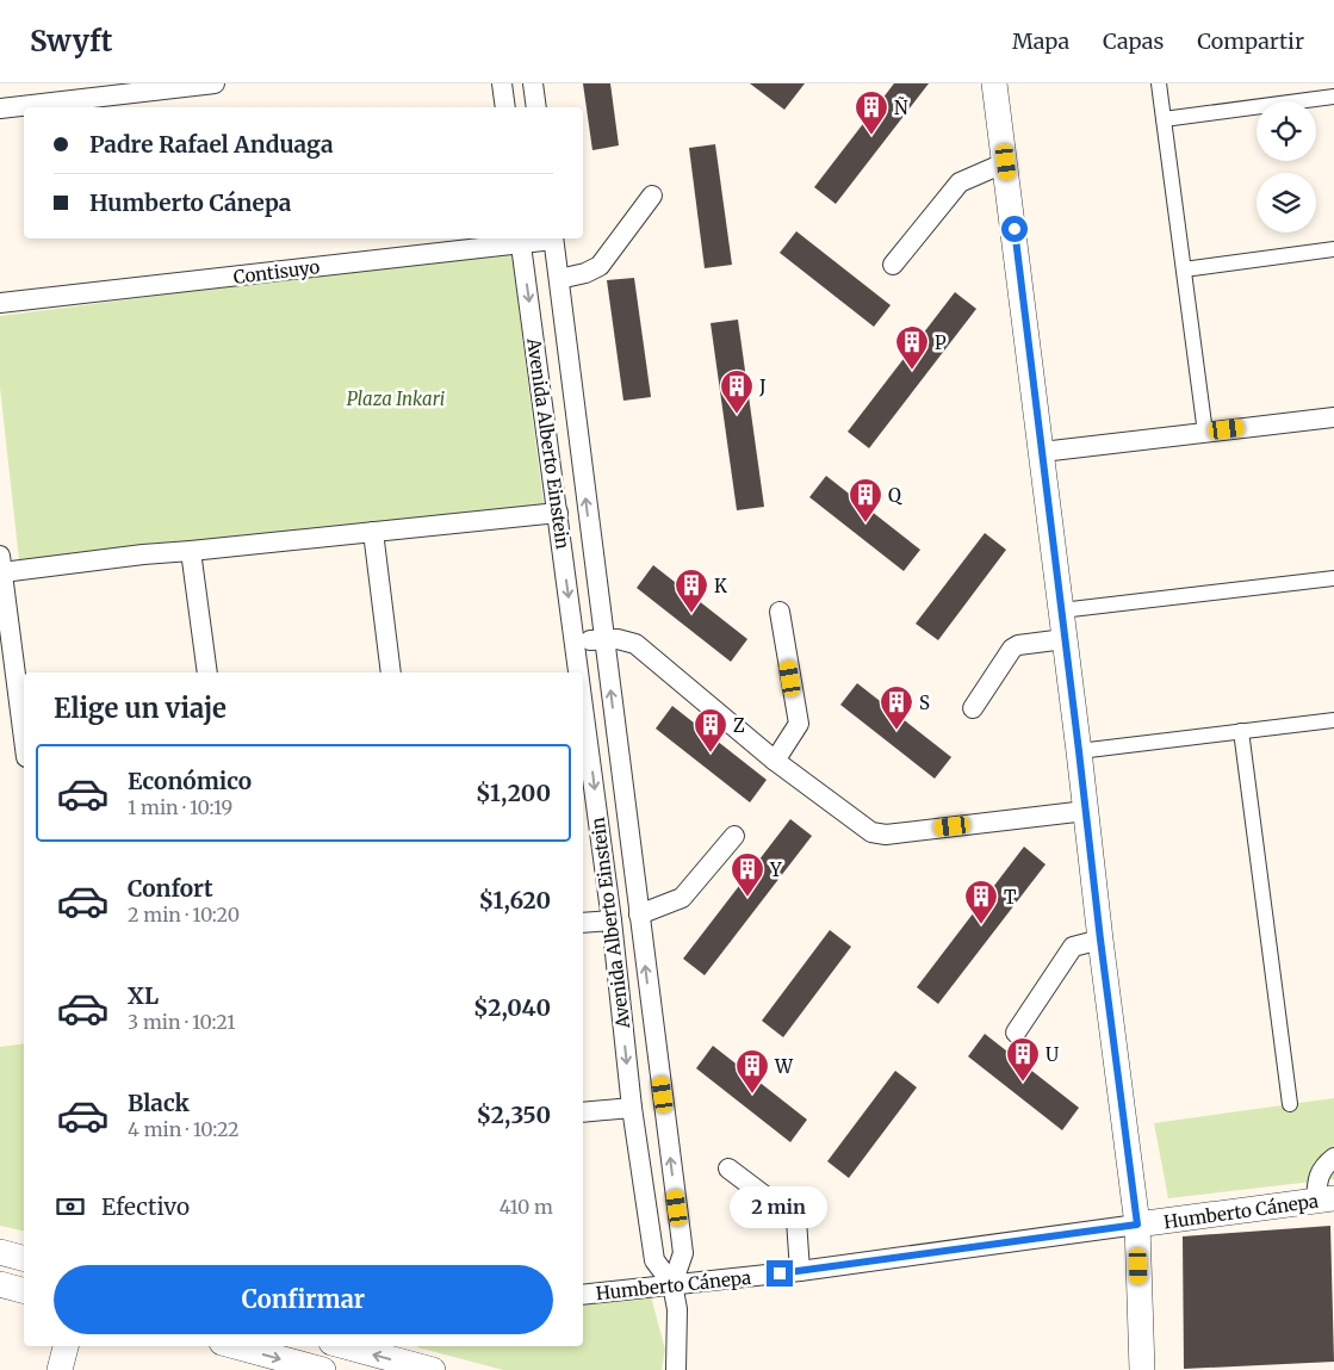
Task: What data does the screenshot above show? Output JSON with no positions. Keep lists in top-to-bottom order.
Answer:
{
  "streets": {
    "street": ["Contisuyo", "Avenida Alberto Einstein", "Humberto Cánepa"]
  },
  "crossings": [
    ["Contisuyo", "Avenida Alberto Einstein"],
    ["Avenida Alberto Einstein", "Humberto Cánepa"]
  ],
  "parks": ["Plaza Inkari"],
  "places": {
    "building": [
      "Ñ",
      "P",
      "J",
      "Q",
      "K",
      "S",
      "Z",
      "Y",
      "T",
      "U",
      "W"
    ]
  },
  "page": {
    "header": "Swyft",
    "nav": ["Mapa", "Capas", "Compartir"],
    "banner": ["Padre Rafael Anduaga", "Humberto Cánepa"],
    "heading": "Elige un viaje",
    "list": [
      {
        "name": "Económico",
        "note": "1 min · 10:19",
        "value": "$1,200"
      },
      {
        "name": "Confort",
        "note": "2 min · 10:20",
        "value": "$1,620"
      },
      {
        "name": "XL",
        "note": "3 min · 10:21",
        "value": "$2,040"
      },
      {
        "name": "Black",
        "note": "4 min · 10:22",
        "value": "$2,350"
      }
    ],
    "pay": ["Efectivo", "410 m"],
    "bubble": "2 min",
    "buttons": "Confirmar"
  }
}
